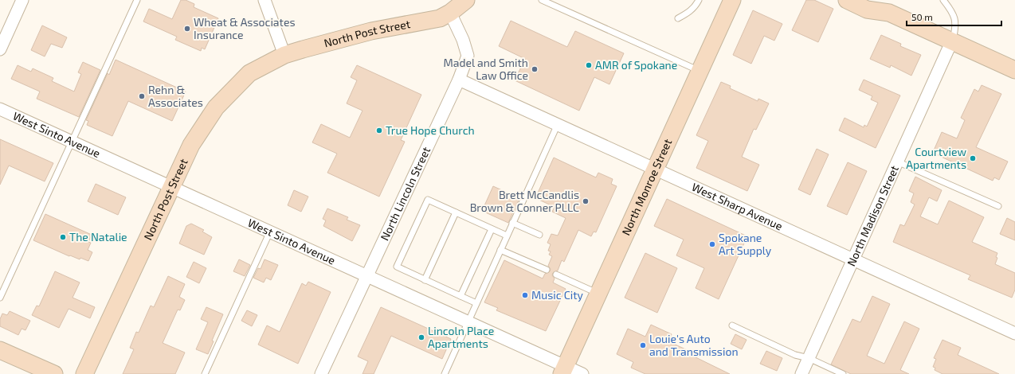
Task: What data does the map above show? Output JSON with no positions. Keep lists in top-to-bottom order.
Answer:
{
  "streets": {
    "street": [
      "North Post Street",
      "West Sinto Avenue",
      "North Monroe Street",
      "North Lincoln Street",
      "West Sharp Avenue",
      "North Madison Street"
    ]
  },
  "crossings": [
    ["North Post Street", "West Sinto Avenue"],
    ["North Post Street", "North Lincoln Street"],
    ["West Sinto Avenue", "North Monroe Street"],
    ["West Sinto Avenue", "North Lincoln Street"],
    ["North Monroe Street", "West Sharp Avenue"],
    ["North Lincoln Street", "West Sharp Avenue"],
    ["West Sharp Avenue", "North Madison Street"]
  ],
  "places": [
    "Wheat & Associates Insurance",
    "AMR of Spokane",
    "Madel and Smith Law Office",
    "Rehn & Associates",
    "True Hope Church",
    "Courtview Apartments",
    "Brett McCandlis Brown & Conner PLLC",
    "The Natalie",
    "Spokane Art Supply",
    "Music City",
    "Lincoln Place Apartments",
    "Louie's Auto and Transmission"
  ],
  "scale_bar": "50 m"
}
